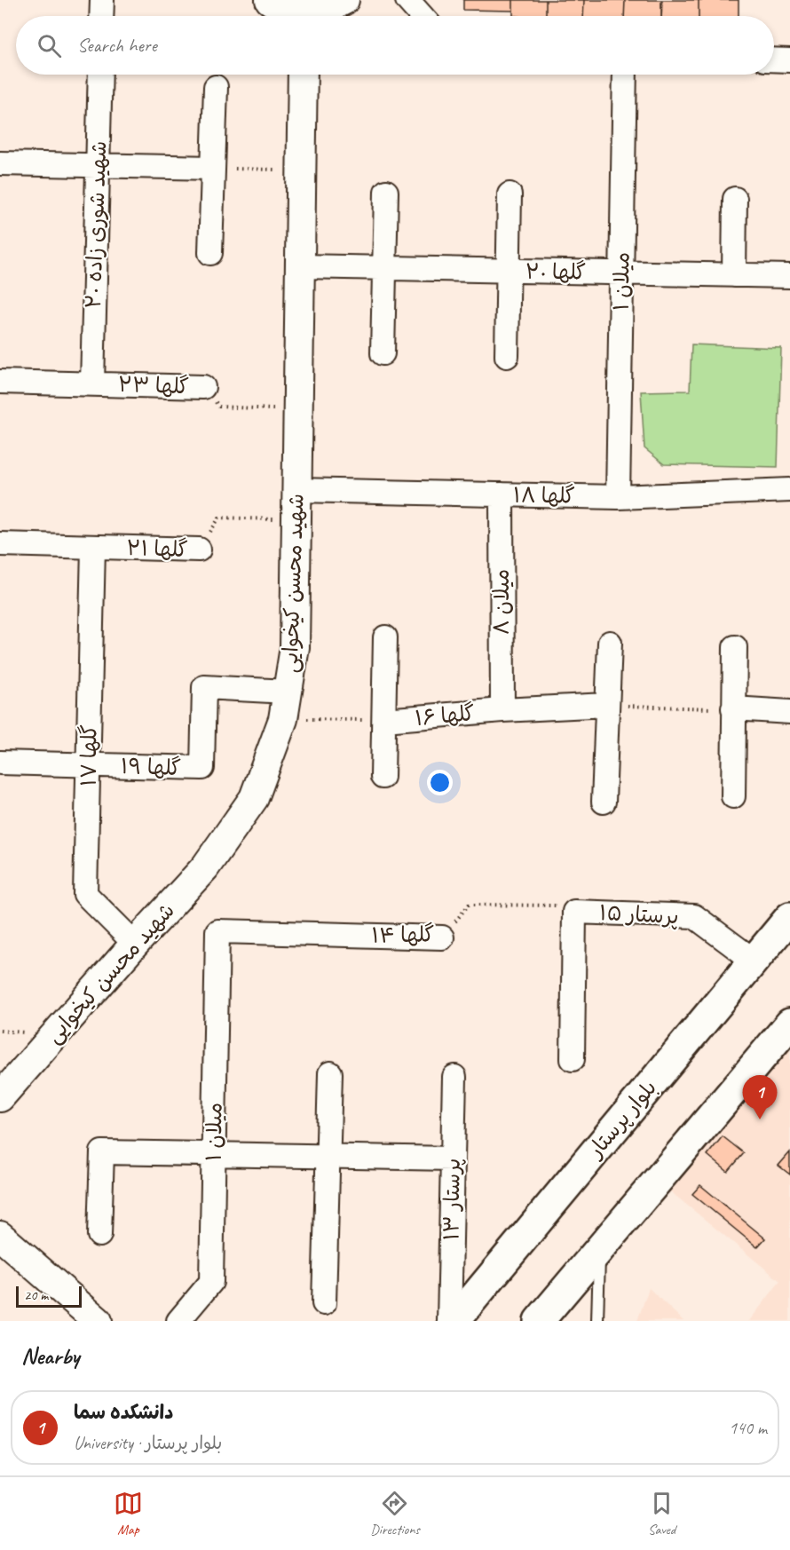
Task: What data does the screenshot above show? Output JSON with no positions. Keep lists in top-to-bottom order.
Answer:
{
  "streets": {
    "main road": ["بلوار پرستار"],
    "street": [
      "شهید شوری زاده ۲۰",
      "گلها ۲۰",
      "میلان ۱",
      "گلها ۲۳",
      "گلها ۱۸",
      "گلها ۲۱",
      "شهید محسن کیخوایی",
      "میلان ۸",
      "گلها ۱۶",
      "گلها ۱۷",
      "گلها ۱۹",
      "پرستار ۱۵",
      "گلها ۱۴",
      "پرستار ۱۳"
    ]
  },
  "crossings": [
    ["شهید شوری زاده ۲۰", "گلها ۲۳"],
    ["گلها ۲۰", "میلان ۱"],
    ["گلها ۲۰", "شهید محسن کیخوایی"],
    ["میلان ۱", "گلها ۱۸"],
    ["میلان ۱", "گلها ۱۴"],
    ["گلها ۲۳", "شهید محسن کیخوایی"],
    ["گلها ۱۸", "شهید محسن کیخوایی"],
    ["گلها ۱۸", "میلان ۸"],
    ["گلها ۲۱", "شهید محسن کیخوایی"],
    ["گلها ۲۱", "گلها ۱۷"],
    ["شهید محسن کیخوایی", "گلها ۱۶"],
    ["شهید محسن کیخوایی", "گلها ۱۷"],
    ["شهید محسن کیخوایی", "گلها ۱۹"],
    ["میلان ۸", "گلها ۱۶"],
    ["گلها ۱۷", "گلها ۱۹"],
    ["پرستار ۱۵", "گلها ۱۴"],
    ["پرستار ۱۵", "بلوار پرستار"]
  ],
  "scale_bar": "20 m",
  "page": {
    "search": "Search here",
    "pins": "1",
    "scale": "20 m",
    "heading": "Nearby",
    "list": [
      {
        "mark": "1",
        "name": "دانشکده سما",
        "note": "University · بلوار پرستار",
        "value": "140 m"
      }
    ],
    "nav": ["Map", "Directions", "Saved"]
  }
}
